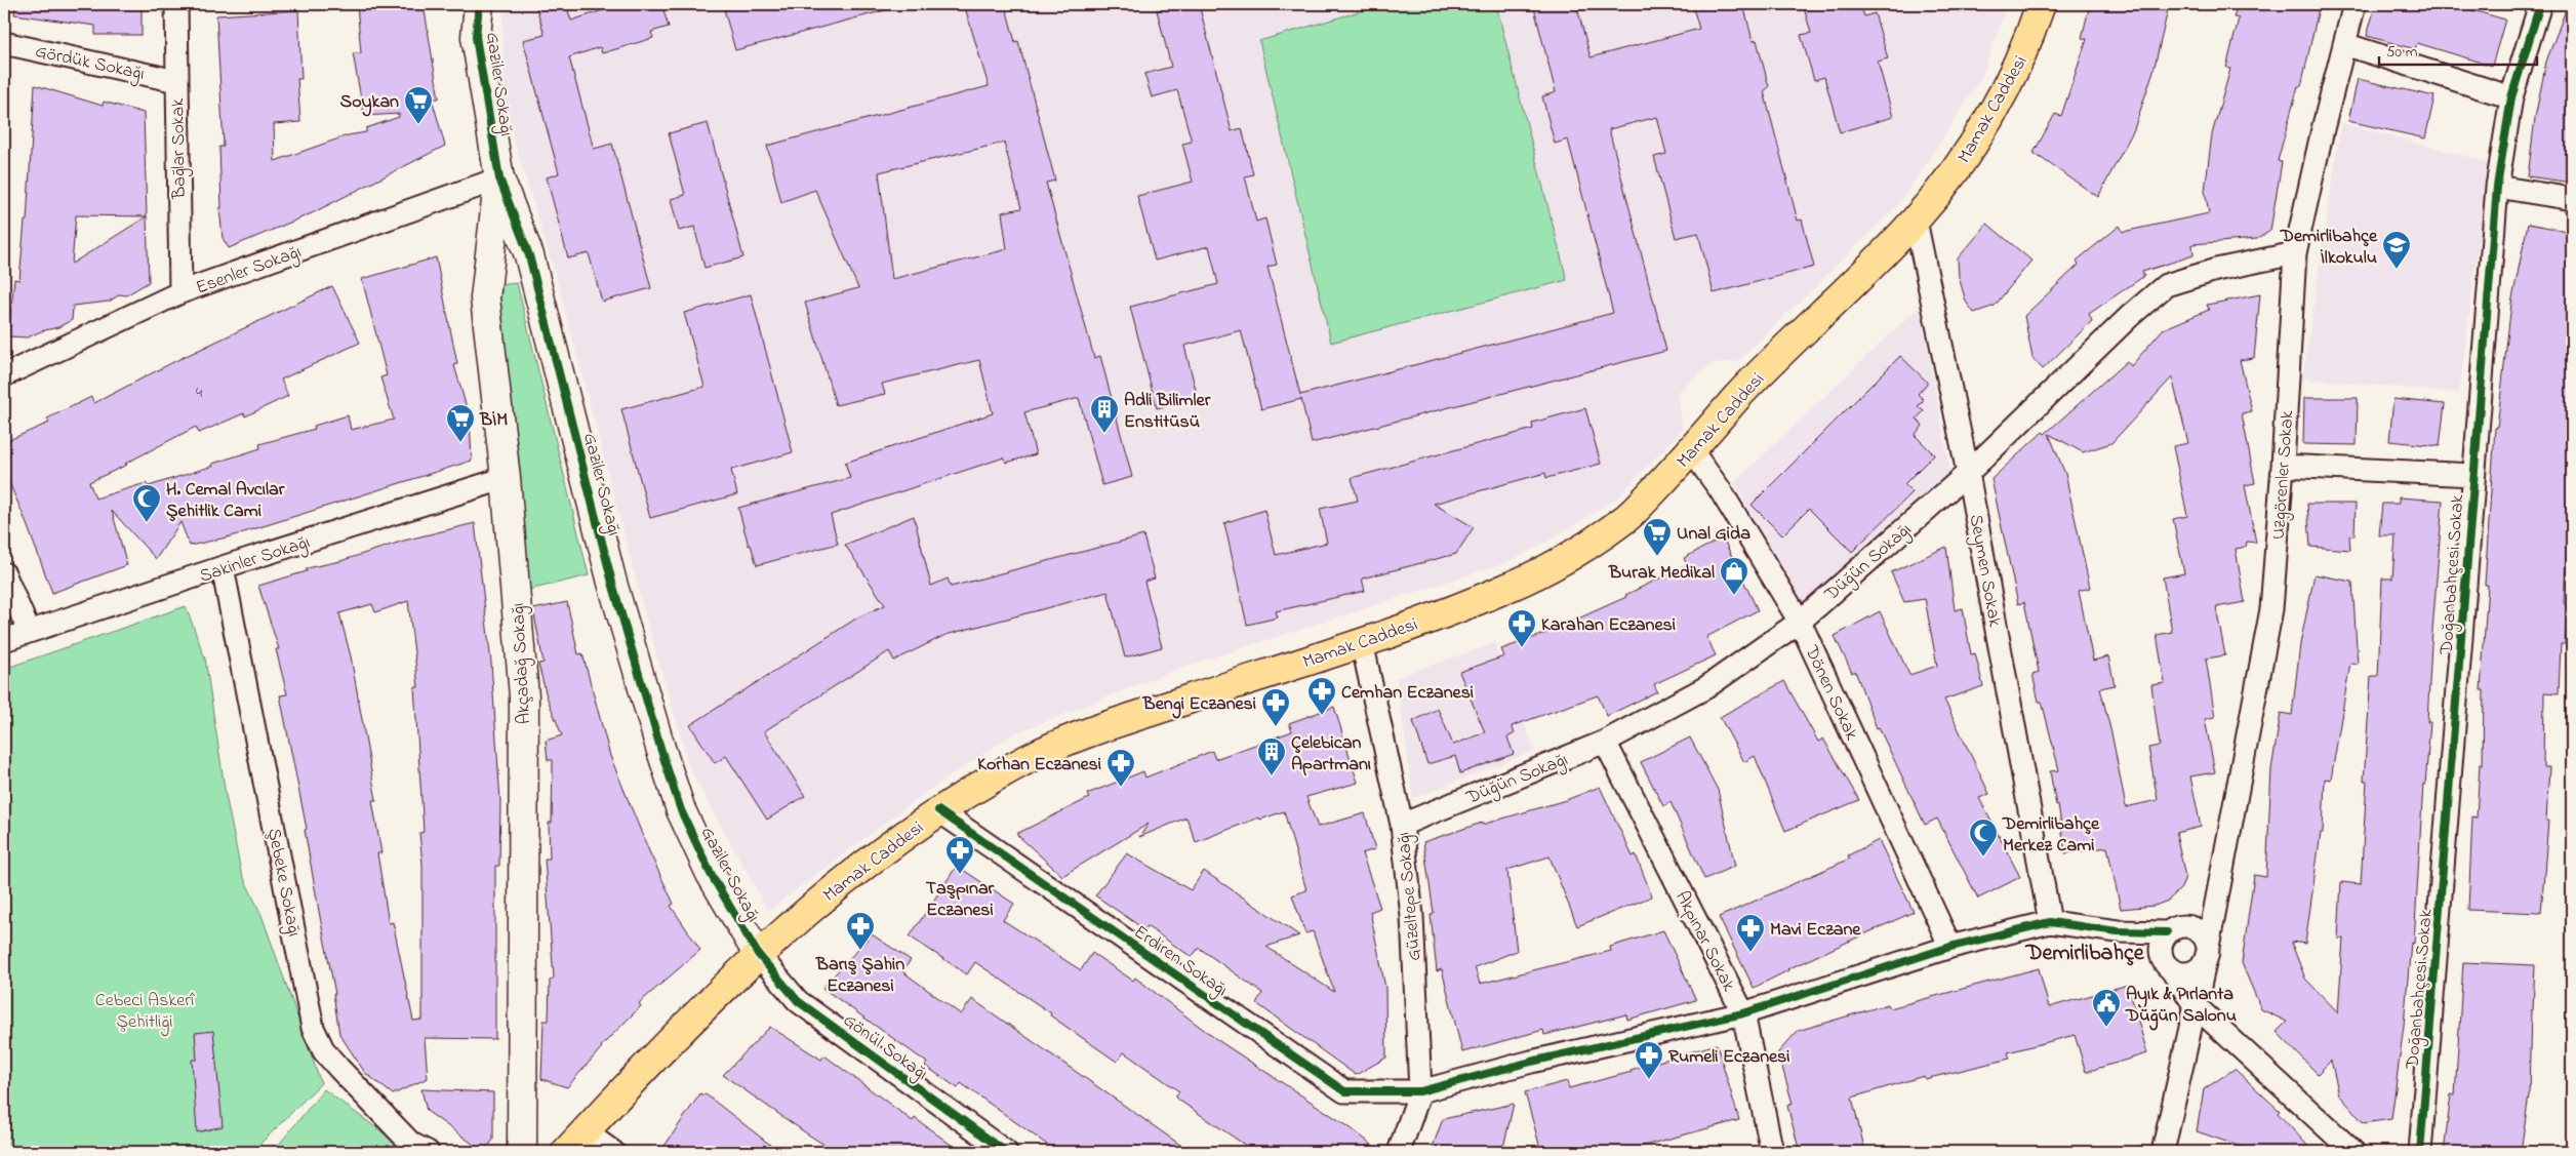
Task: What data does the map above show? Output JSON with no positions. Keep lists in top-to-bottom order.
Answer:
{
  "streets": {
    "main road": ["Mamak Caddesi"],
    "street": [
      "Gördük Sokağı",
      "Gaziler Sokağı",
      "Bağlar Sokak",
      "Esenler Sokağı",
      "Uzgörenler Sokak",
      "Sakinler Sokağı",
      "Düğün Sokağı",
      "Seymen Sokak",
      "Doğanbahçesi Sokak",
      "Akçadağ Sokağı",
      "Dönen Sokak",
      "Şebeke Sokağı",
      "Güzeltepe Sokağı",
      "Akpınar Sokak",
      "Erdiren Sokağı",
      "Gönül Sokağı"
    ]
  },
  "crossings": [
    ["Gördük Sokağı", "Bağlar Sokak"],
    ["Gaziler Sokağı", "Mamak Caddesi"],
    ["Gaziler Sokağı", "Esenler Sokağı"],
    ["Gaziler Sokağı", "Akçadağ Sokağı"],
    ["Gaziler Sokağı", "Gönül Sokağı"],
    ["Mamak Caddesi", "Seymen Sokak"],
    ["Mamak Caddesi", "Dönen Sokak"],
    ["Mamak Caddesi", "Güzeltepe Sokağı"],
    ["Mamak Caddesi", "Erdiren Sokağı"],
    ["Mamak Caddesi", "Gönül Sokağı"],
    ["Bağlar Sokak", "Esenler Sokağı"],
    ["Esenler Sokağı", "Akçadağ Sokağı"],
    ["Uzgörenler Sokak", "Düğün Sokağı"],
    ["Sakinler Sokağı", "Akçadağ Sokağı"],
    ["Sakinler Sokağı", "Şebeke Sokağı"],
    ["Düğün Sokağı", "Seymen Sokak"],
    ["Düğün Sokağı", "Dönen Sokak"],
    ["Düğün Sokağı", "Güzeltepe Sokağı"],
    ["Düğün Sokağı", "Akpınar Sokak"],
    ["Seymen Sokak", "Erdiren Sokağı"],
    ["Dönen Sokak", "Erdiren Sokağı"],
    ["Güzeltepe Sokağı", "Erdiren Sokağı"],
    ["Akpınar Sokak", "Erdiren Sokağı"]
  ],
  "districts": ["Demirlibahçe"],
  "parks": ["Cebeci Askerî Şehitliği"],
  "places": {
    "supermarket": ["Soykan", "BİM", "Unal Gida"],
    "school or university": ["Demirlibahçe İlkokulu"],
    "building": ["Adli Bilimler Enstitüsü", "Çelebican Apartmanı"],
    "mosque": ["H. Cemal Avcılar Şehitlik Cami", "Demirlibahçe Merkez Cami"],
    "shop": ["Burak Medikal"],
    "pharmacy": [
      "Karahan Eczanesi",
      "Cemhan Eczanesi",
      "Bengi Eczanesi",
      "Korhan Eczanesi",
      "Taşpınar Eczanesi",
      "Barış Şahin Eczanesi",
      "Mavi Eczane",
      "Rumeli Eczanesi"
    ],
    "public building": ["Ayık & Pırlanta Düğün Salonu"]
  },
  "house_numbers": ["4"],
  "scale_bar": "50 m"
}
